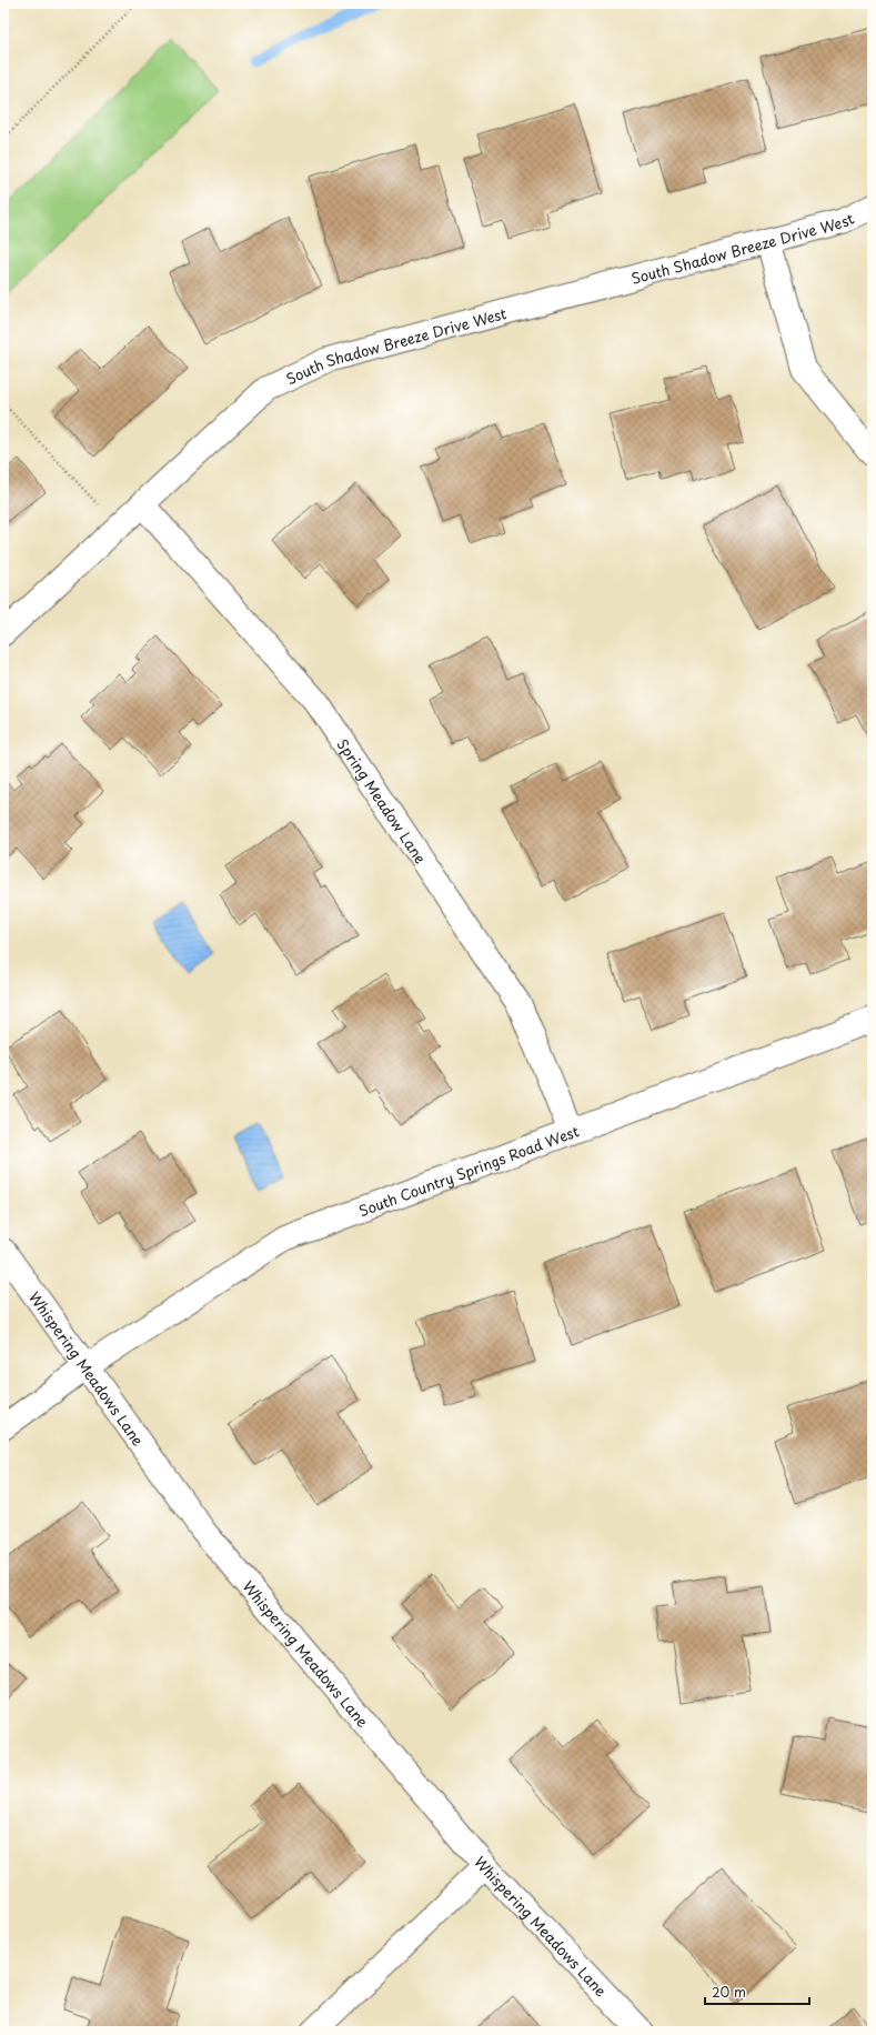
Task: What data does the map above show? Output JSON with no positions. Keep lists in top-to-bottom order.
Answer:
{
  "streets": {
    "street": [
      "South Shadow Breeze Drive West",
      "Spring Meadow Lane",
      "South Country Springs Road West",
      "Whispering Meadows Lane"
    ]
  },
  "crossings": [
    ["South Shadow Breeze Drive West", "Spring Meadow Lane"],
    ["Spring Meadow Lane", "South Country Springs Road West"],
    ["South Country Springs Road West", "Whispering Meadows Lane"]
  ],
  "scale_bar": "20 m"
}
